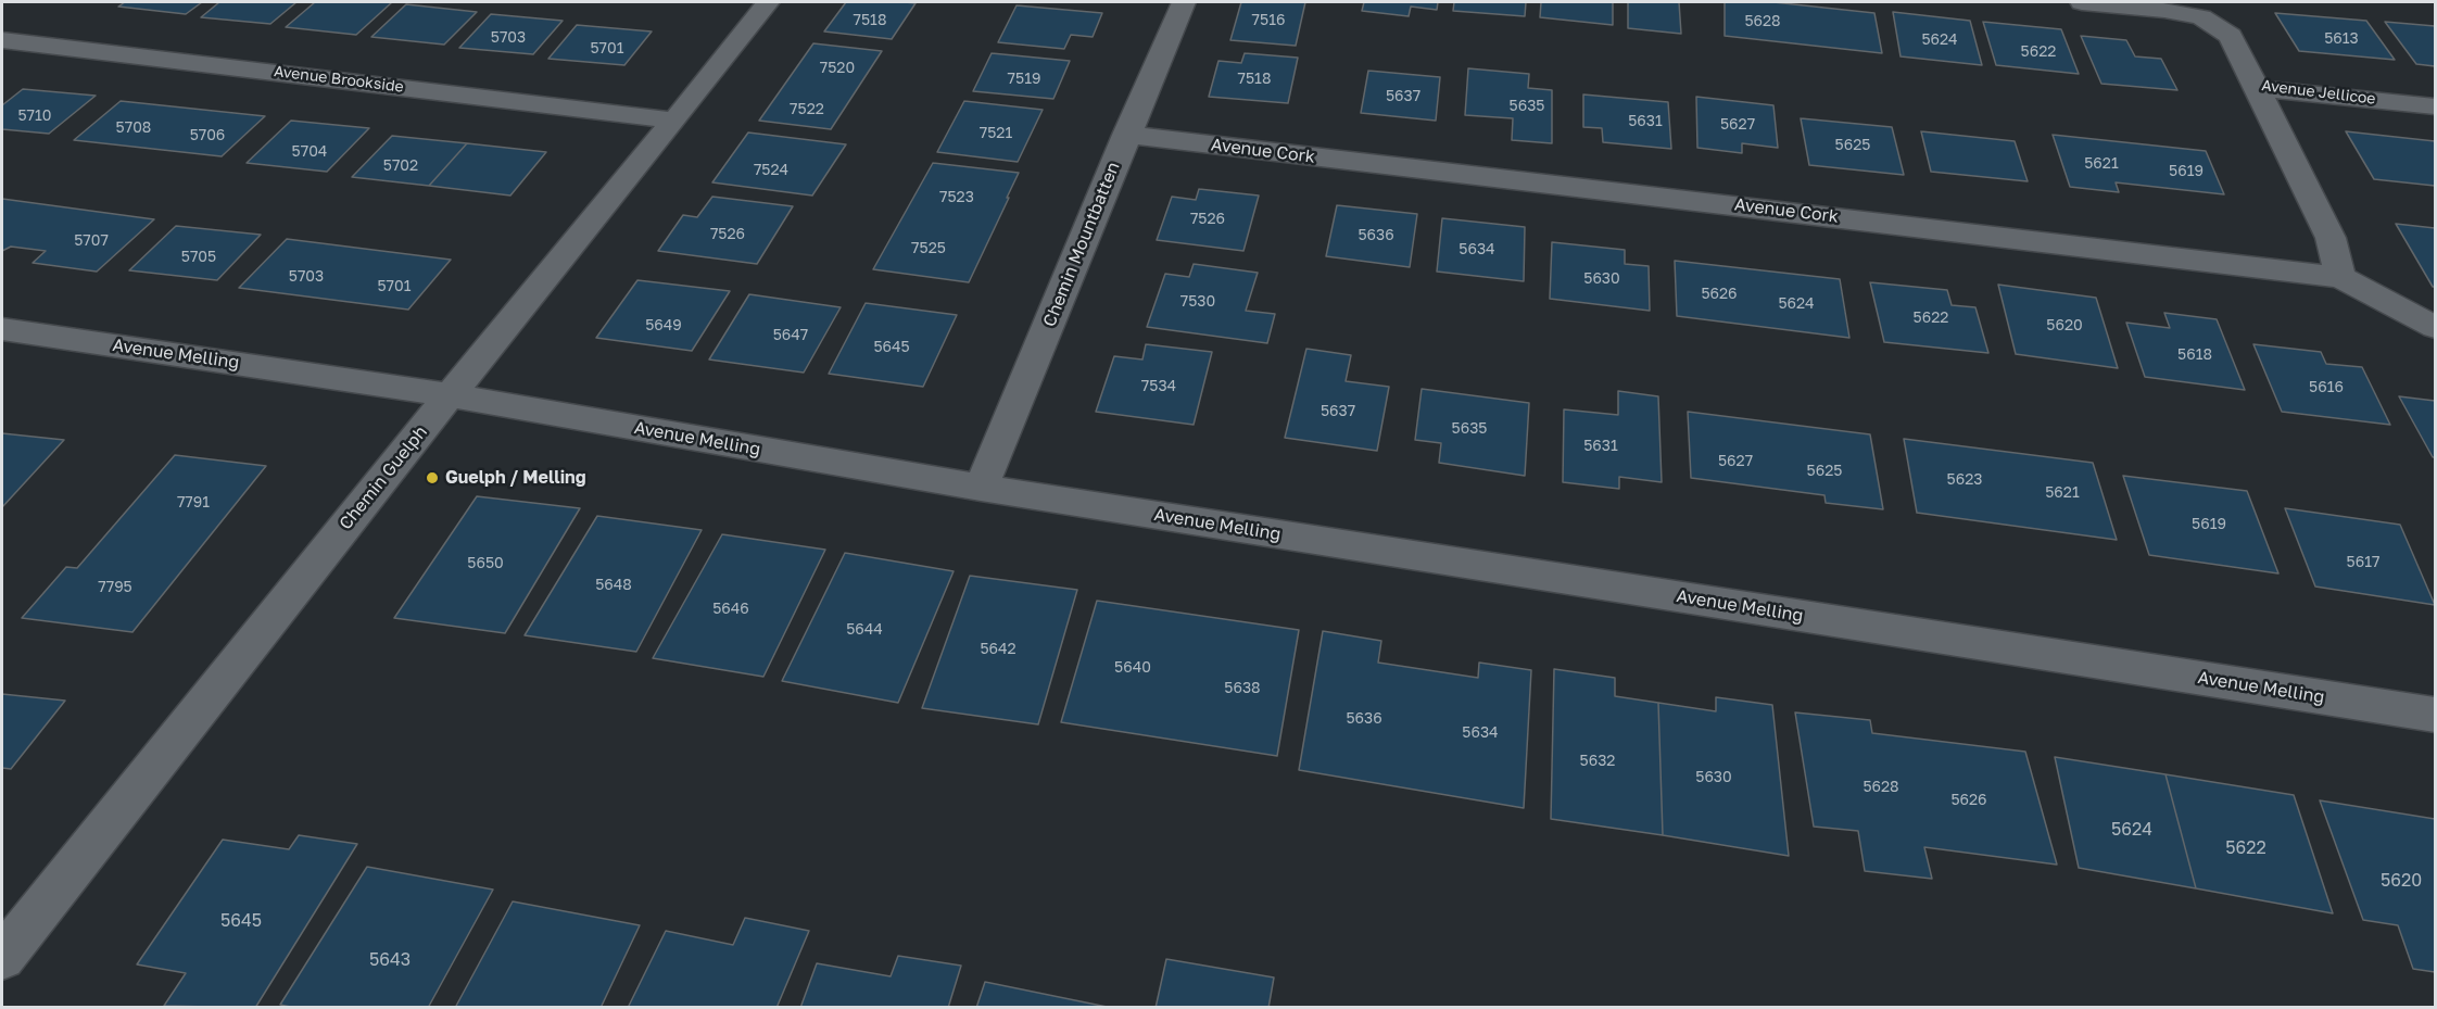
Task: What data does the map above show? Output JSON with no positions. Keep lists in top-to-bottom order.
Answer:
{
  "streets": {
    "street": [
      "Avenue Brookside",
      "Avenue Jellicoe",
      "Avenue Cork",
      "Chemin Mountbatten",
      "Avenue Melling",
      "Chemin Guelph"
    ]
  },
  "crossings": [
    ["Avenue Brookside", "Chemin Guelph"],
    ["Avenue Cork", "Chemin Mountbatten"],
    ["Chemin Mountbatten", "Avenue Melling"],
    ["Avenue Melling", "Chemin Guelph"]
  ],
  "places": ["Guelph / Melling"],
  "house_numbers": [
    "7518",
    "7516",
    "5628",
    "5703",
    "5613",
    "5624",
    "5701",
    "5622",
    "7520",
    "7519",
    "7518",
    "5637",
    "5635",
    "7522",
    "5710",
    "5631",
    "5627",
    "5708",
    "7521",
    "5706",
    "5625",
    "5704",
    "5621",
    "5702",
    "7524",
    "5619",
    "7523",
    "7526",
    "7526",
    "5636",
    "5707",
    "7525",
    "5634",
    "5705",
    "5703",
    "5630",
    "5701",
    "5626",
    "7530",
    "5624",
    "5622",
    "5649",
    "5620",
    "5647",
    "5645",
    "5618",
    "7534",
    "5616",
    "5637",
    "5635",
    "5631",
    "5627",
    "5625",
    "5623",
    "5621",
    "7791",
    "5619",
    "5617",
    "5650",
    "5648",
    "7795",
    "5646",
    "5644",
    "5642",
    "5640",
    "5638",
    "5636",
    "5634",
    "5632",
    "5630",
    "5628",
    "5626",
    "5624",
    "5622",
    "5620",
    "5645",
    "5643"
  ]
}
